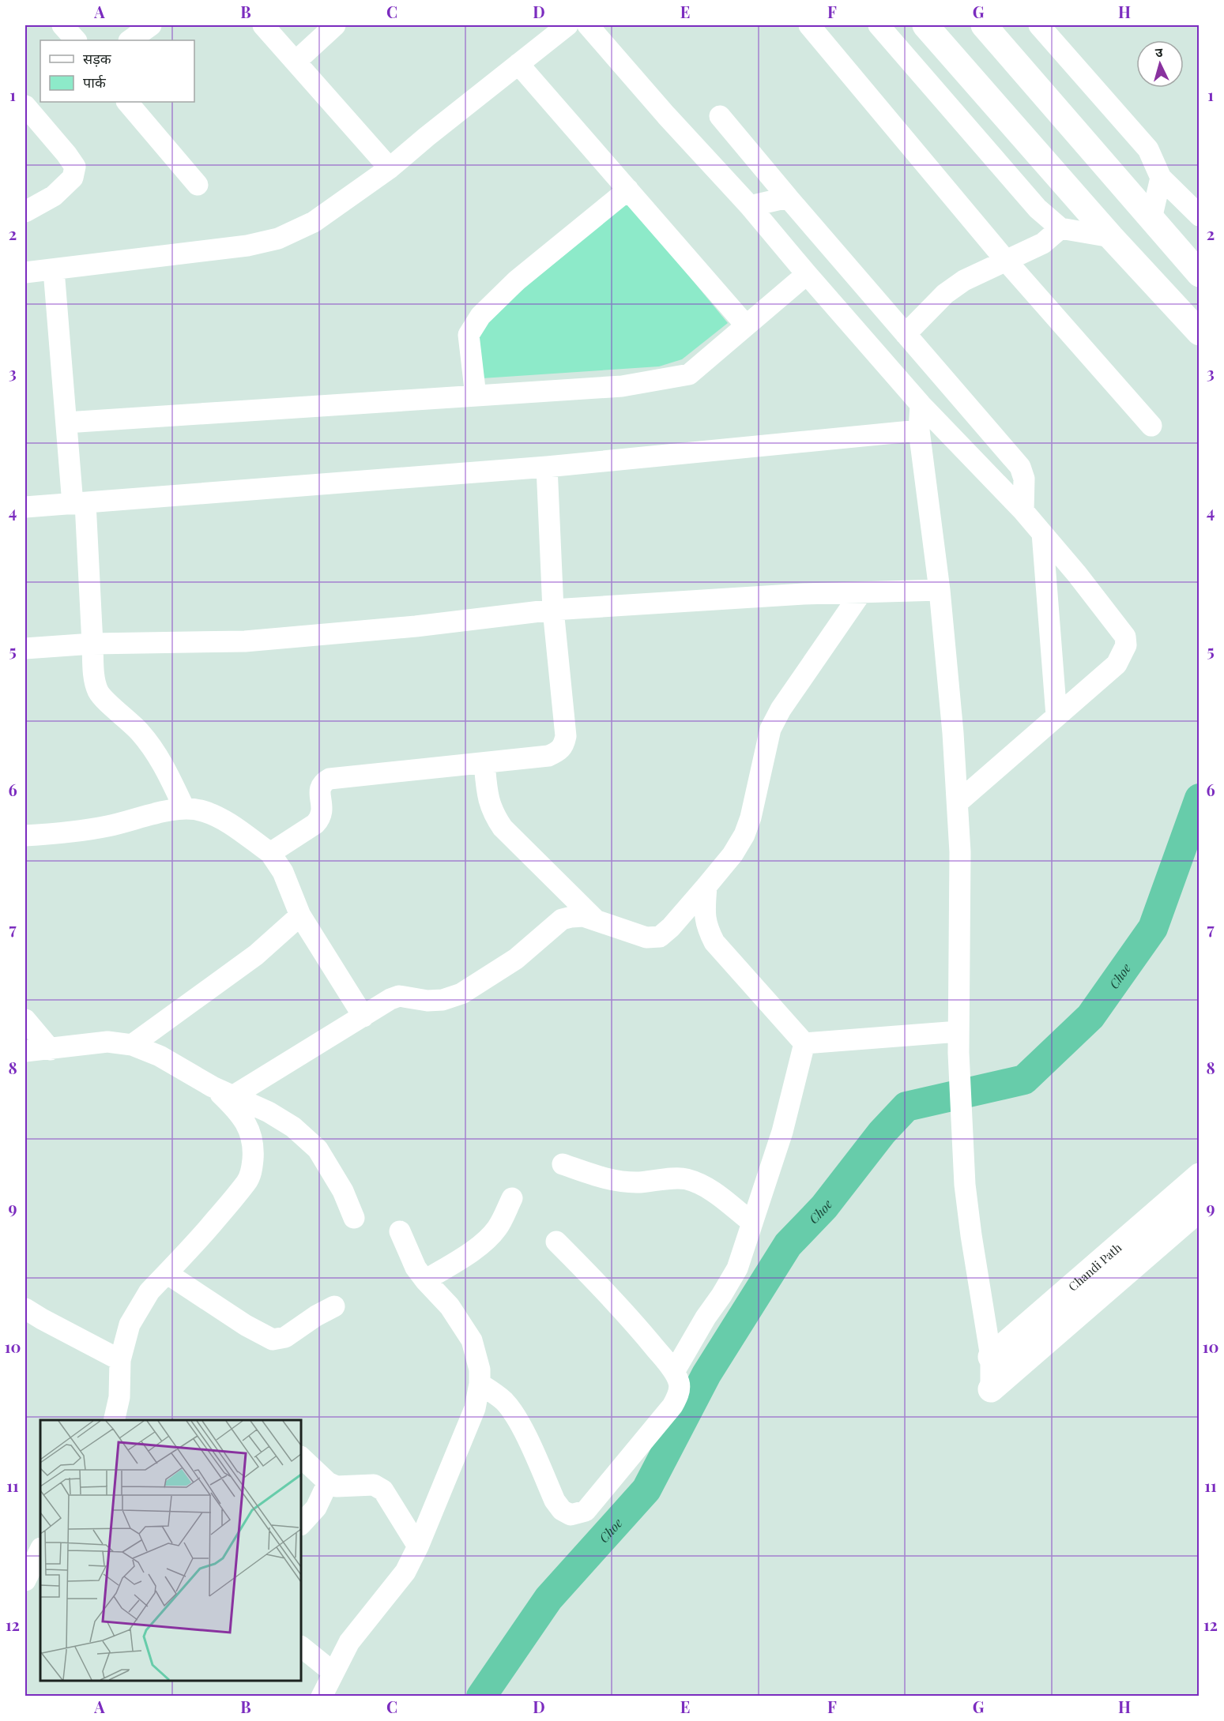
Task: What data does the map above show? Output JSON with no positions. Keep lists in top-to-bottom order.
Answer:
{
  "streets": {
    "main road": ["Chandi Path"]
  },
  "water": ["Choe"],
  "legend": ["सड़क", "पार्क"],
  "north": "top",
  "grid": {
    "columns": [
      "A",
      "B",
      "C",
      "D",
      "E",
      "F",
      "G",
      "H"
    ],
    "rows": [
      "1",
      "2",
      "3",
      "4",
      "5",
      "6",
      "7",
      "8",
      "9",
      "10",
      "11",
      "12"
    ]
  }
}
